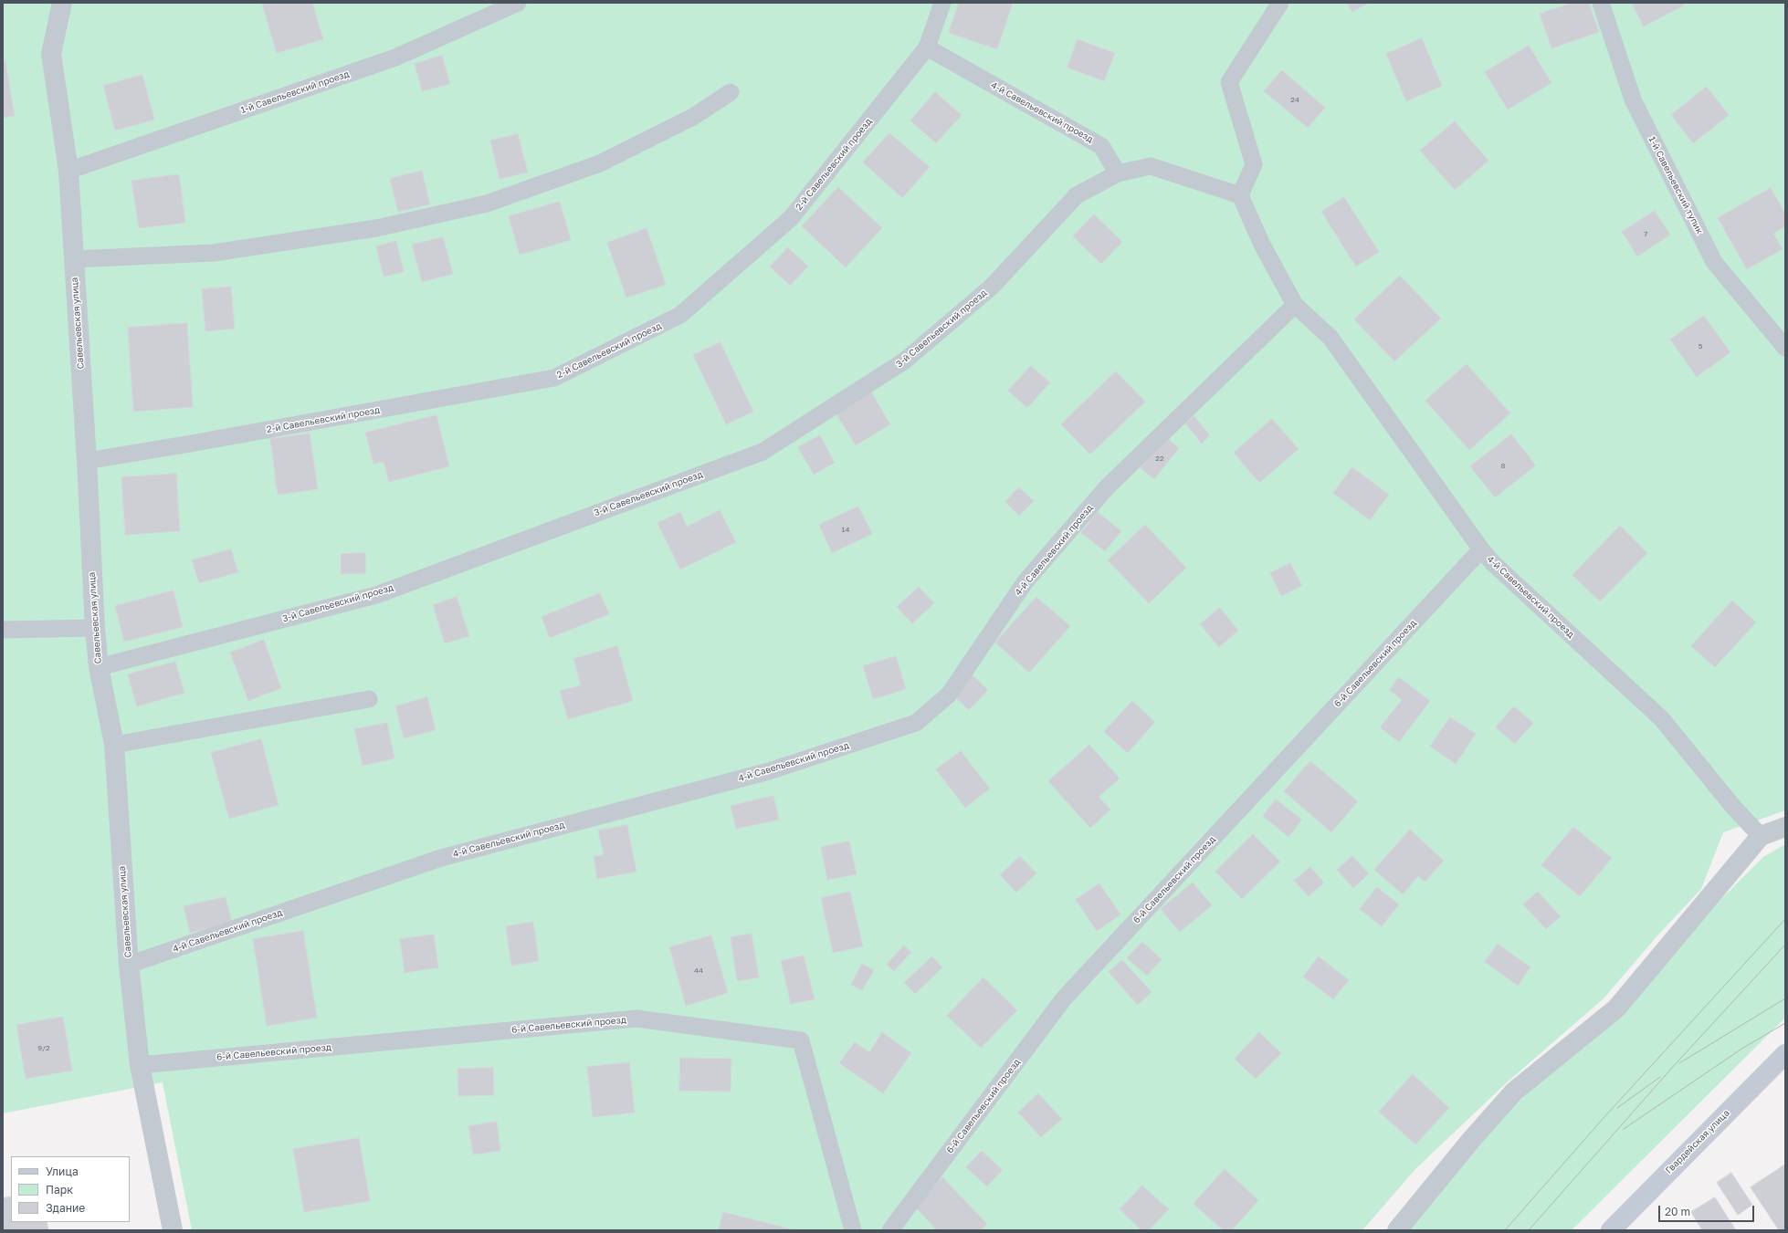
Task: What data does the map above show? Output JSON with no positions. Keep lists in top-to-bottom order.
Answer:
{
  "streets": {
    "main road": ["Гвардейская улица"],
    "street": ["Савельевская улица"],
    "lane": [
      "1-й Савельевский проезд",
      "4-й Савельевский проезд",
      "2-й Савельевский проезд",
      "1-й Савельевский тупик",
      "3-й Савельевский проезд",
      "6-й Савельевский проезд"
    ]
  },
  "crossings": [
    ["1-й Савельевский проезд", "Савельевская улица"],
    ["4-й Савельевский проезд", "2-й Савельевский проезд"],
    ["4-й Савельевский проезд", "Савельевская улица"],
    ["4-й Савельевский проезд", "3-й Савельевский проезд"],
    ["4-й Савельевский проезд", "6-й Савельевский проезд"],
    ["2-й Савельевский проезд", "Савельевская улица"],
    ["Савельевская улица", "3-й Савельевский проезд"],
    ["Савельевская улица", "6-й Савельевский проезд"]
  ],
  "house_numbers": [
    "24",
    "7",
    "5",
    "22",
    "8",
    "14",
    "44",
    "9/2"
  ],
  "legend": ["Улица", "Парк", "Здание"],
  "scale_bar": "20 m"
}
